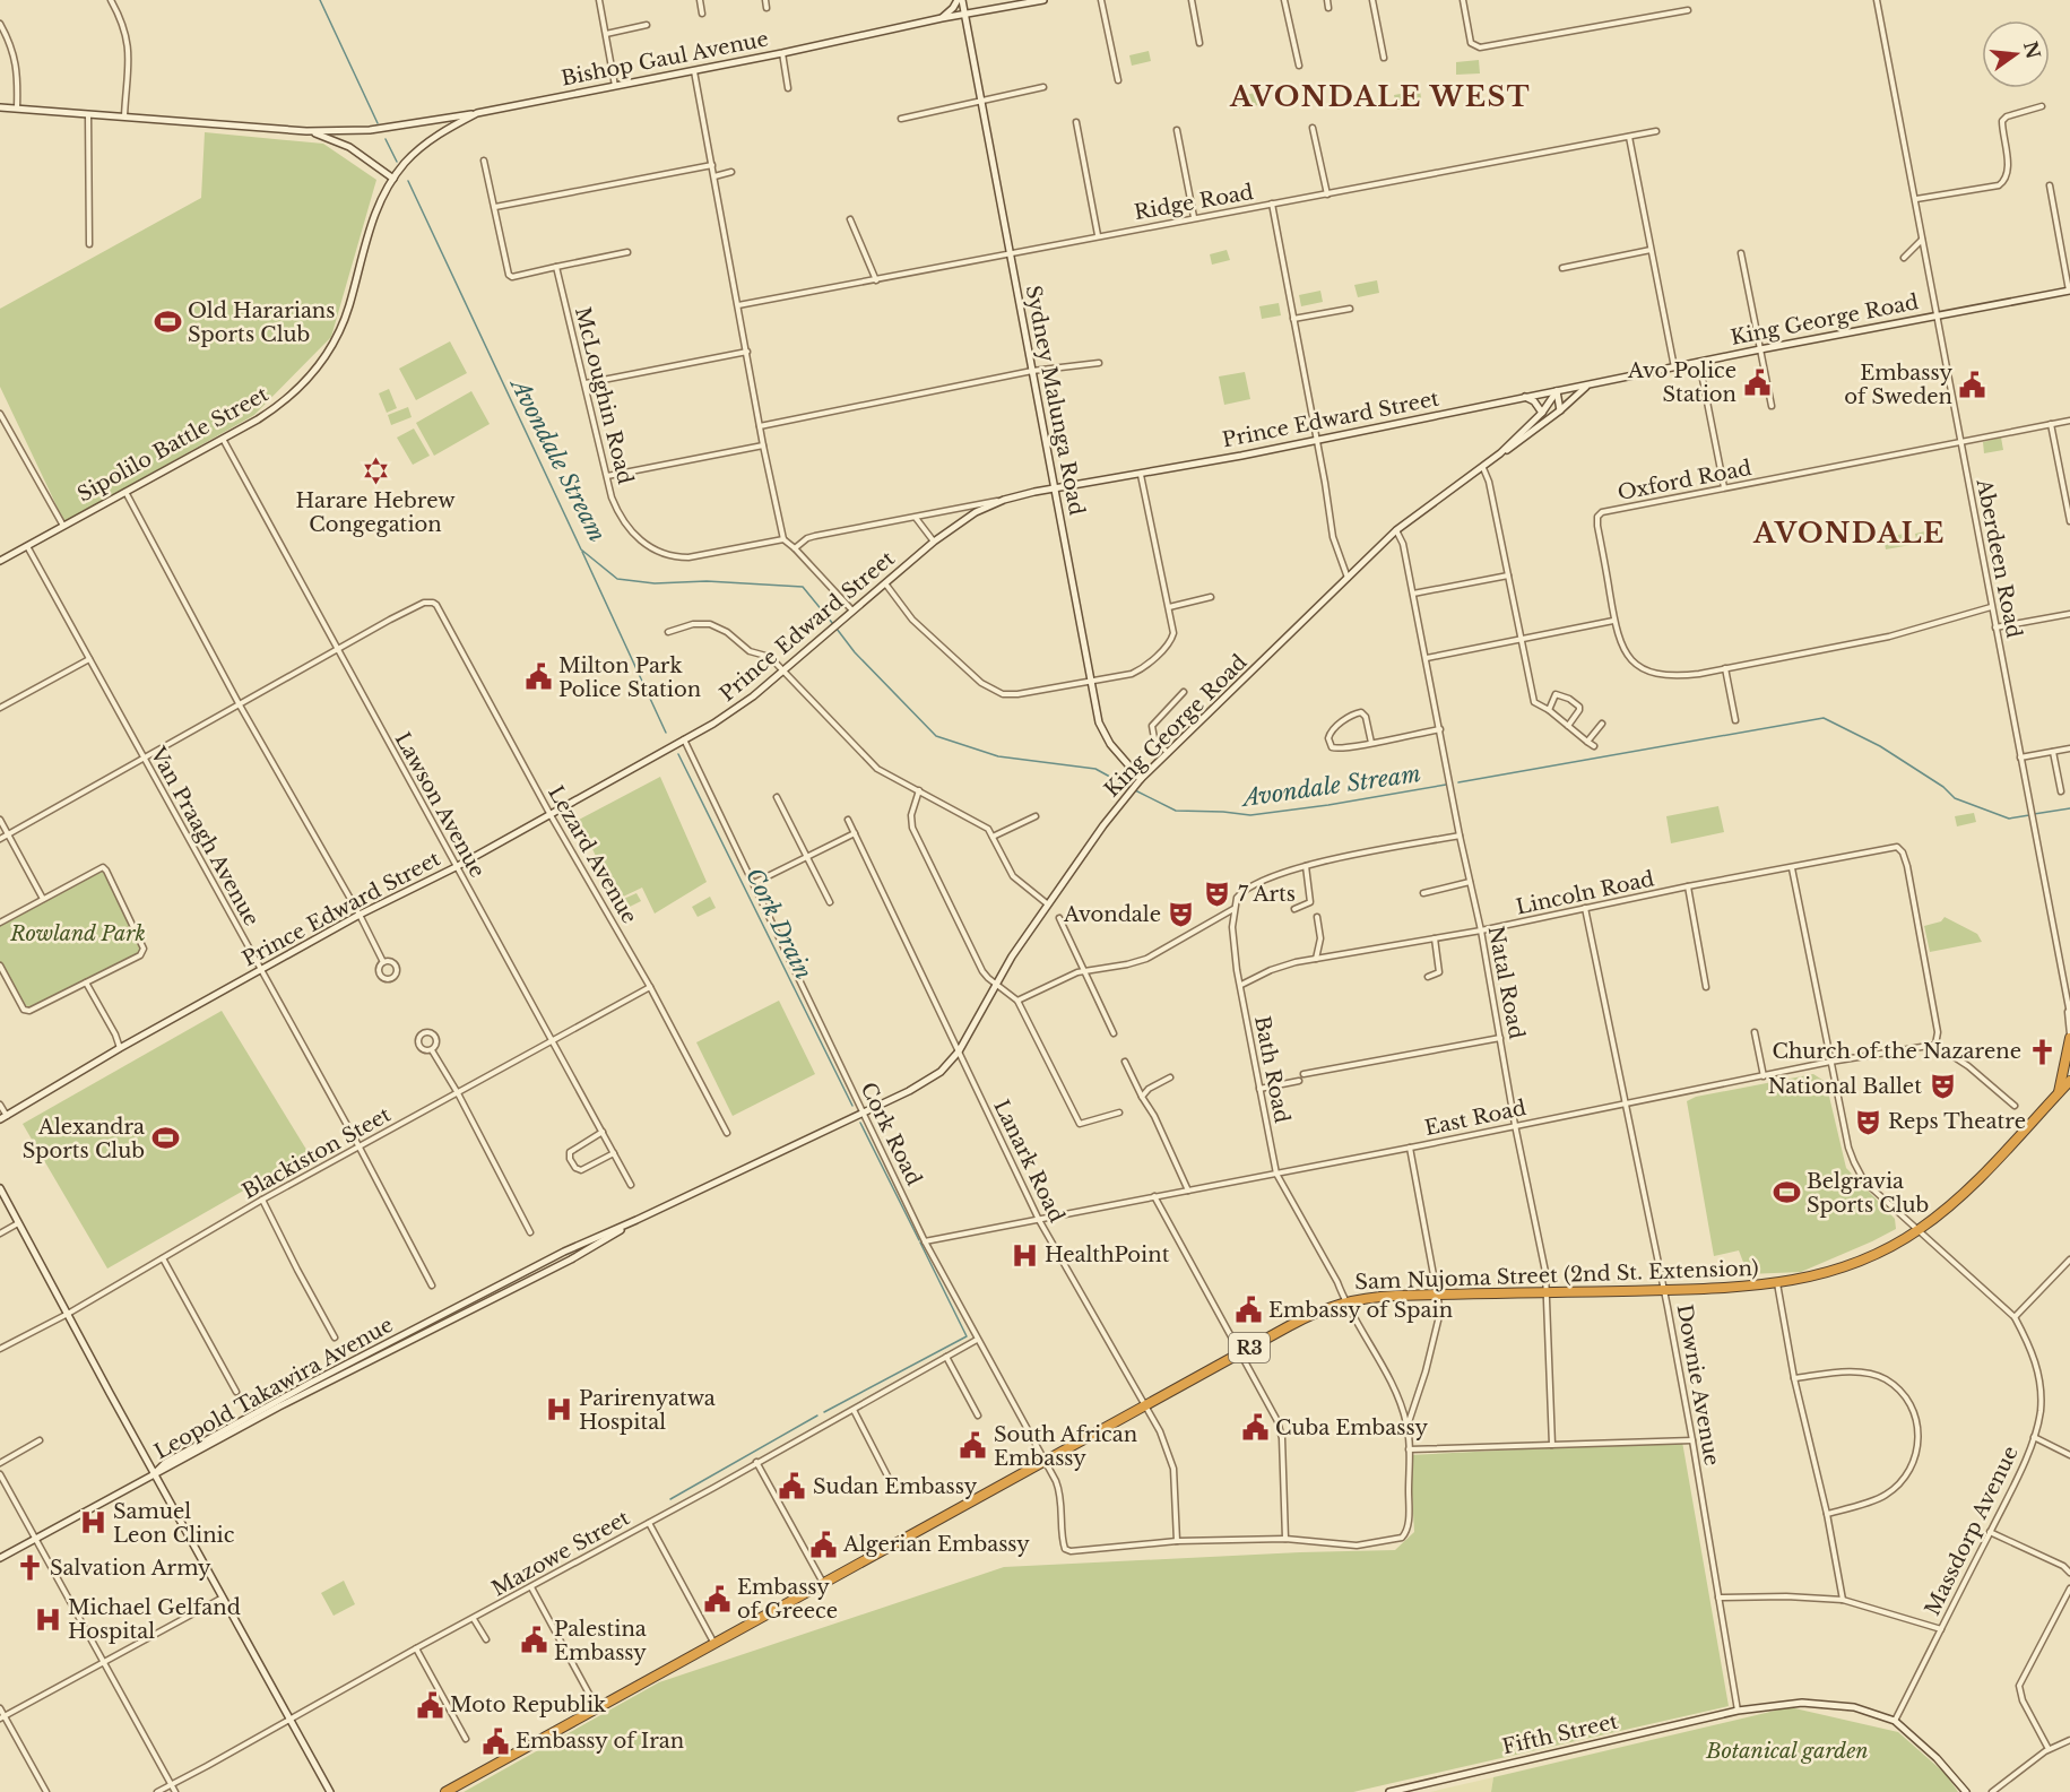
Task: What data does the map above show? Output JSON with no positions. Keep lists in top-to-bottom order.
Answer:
{
  "streets": {
    "highway": ["Sam Nujoma Street (2nd St. Extension)", "R3"],
    "main road": [
      "Bishop Gaul Avenue",
      "King George Road",
      "Sydney Malunga Road",
      "Prince Edward Street",
      "Sipolilo Battle Street",
      "Leopold Takawira Avenue",
      "Fifth Street"
    ],
    "street": [
      "Ridge Road",
      "McLoughin Road",
      "Oxford Road",
      "Aberdeen Road",
      "Lawson Avenue",
      "Van Praagh Avenue",
      "Lezard Avenue",
      "Lincoln Road",
      "Natal Road",
      "Bath Road",
      "East Road",
      "Cork Road",
      "Blackiston Steet",
      "Lanark Road",
      "Downie Avenue",
      "Massdorp Avenue",
      "Mazowe Street"
    ]
  },
  "crossings": [
    ["Bishop Gaul Avenue", "Sydney Malunga Road"],
    ["Bishop Gaul Avenue", "Sipolilo Battle Street"],
    ["Ridge Road", "Sydney Malunga Road"],
    ["King George Road", "Sydney Malunga Road"],
    ["King George Road", "Prince Edward Street"],
    ["King George Road", "Aberdeen Road"],
    ["King George Road", "Natal Road"],
    ["King George Road", "Cork Road"],
    ["King George Road", "Lanark Road"],
    ["King George Road", "Leopold Takawira Avenue"],
    ["Sydney Malunga Road", "Prince Edward Street"],
    ["Prince Edward Street", "Lawson Avenue"],
    ["Prince Edward Street", "Van Praagh Avenue"],
    ["Prince Edward Street", "Lezard Avenue"],
    ["Prince Edward Street", "Cork Road"],
    ["Sipolilo Battle Street", "Lawson Avenue"],
    ["Sipolilo Battle Street", "Van Praagh Avenue"],
    ["Oxford Road", "Aberdeen Road"],
    ["Lawson Avenue", "Lezard Avenue"],
    ["Lawson Avenue", "Blackiston Steet"],
    ["Van Praagh Avenue", "Blackiston Steet"],
    ["Lezard Avenue", "Blackiston Steet"],
    ["Lincoln Road", "Natal Road"],
    ["Lincoln Road", "Bath Road"],
    ["Lincoln Road", "East Road"],
    ["Lincoln Road", "Downie Avenue"],
    ["Lincoln Road", "Massdorp Avenue"],
    ["Natal Road", "East Road"],
    ["Natal Road", "Sam Nujoma Street (2nd St. Extension)"],
    ["Bath Road", "East Road"],
    ["Bath Road", "Sam Nujoma Street (2nd St. Extension)"],
    ["East Road", "Cork Road"],
    ["East Road", "Lanark Road"],
    ["East Road", "Downie Avenue"],
    ["East Road", "Massdorp Avenue"],
    ["Cork Road", "Lanark Road"],
    ["Cork Road", "Sam Nujoma Street (2nd St. Extension)"],
    ["Cork Road", "Leopold Takawira Avenue"],
    ["Cork Road", "Mazowe Street"],
    ["Lanark Road", "Sam Nujoma Street (2nd St. Extension)"],
    ["Sam Nujoma Street (2nd St. Extension)", "Downie Avenue"],
    ["Sam Nujoma Street (2nd St. Extension)", "Massdorp Avenue"],
    ["Downie Avenue", "Fifth Street"],
    ["Massdorp Avenue", "Fifth Street"]
  ],
  "districts": ["AVONDALE WEST", "AVONDALE"],
  "water": ["Avondale Stream", "Cork Drain"],
  "parks": ["Rowland Park", "Botanical garden"],
  "places": {
    "sports": ["Old Hararians Sports Club", "Alexandra Sports Club", "Belgravia Sports Club"],
    "public building": [
      "Avo Police Station",
      "Embassy of Sweden",
      "Milton Park Police Station",
      "Embassy of Spain",
      "Cuba Embassy",
      "South African Embassy",
      "Sudan Embassy",
      "Algerian Embassy",
      "Embassy of Greece",
      "Palestina Embassy",
      "Moto Republik",
      "Embassy of Iran"
    ],
    "synagogue": ["Harare Hebrew Congegation"],
    "theatre": [
      "7 Arts",
      "Avondale",
      "National Ballet",
      "Reps Theatre"
    ],
    "church": ["Church of the Nazarene", "Salvation Army"],
    "hospital": [
      "HealthPoint",
      "Parirenyatwa Hospital",
      "Samuel Leon Clinic",
      "Michael Gelfand Hospital"
    ]
  },
  "north": "right"
}
